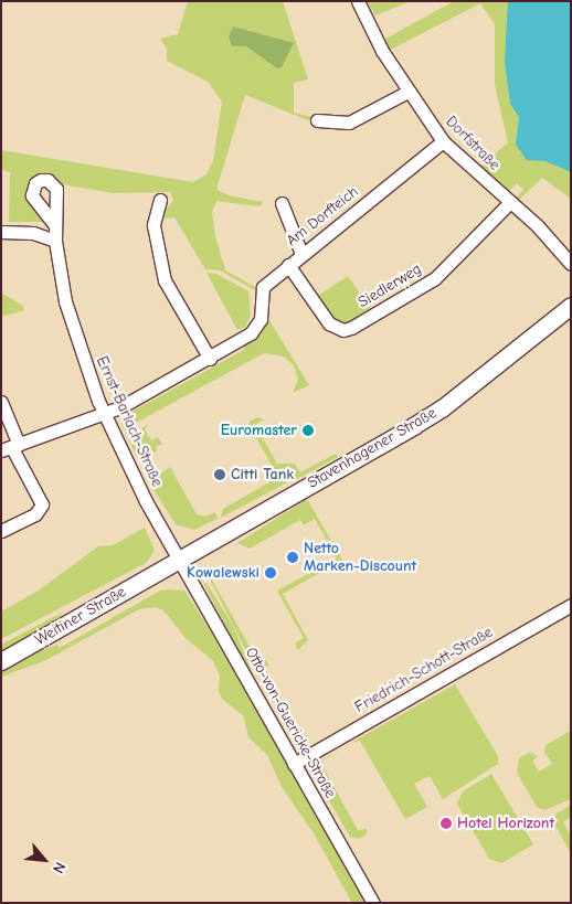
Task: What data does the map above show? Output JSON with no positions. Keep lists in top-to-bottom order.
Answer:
{
  "streets": {
    "main road": ["Stavenhagener Straße", "Weitiner Straße"],
    "street": [
      "Dorfstraße",
      "Am Dorfteich",
      "Siedlerweg",
      "Ernst-Barlach-Straße",
      "Friedrich-Schott-Straße",
      "Otto-von-Guericke-Straße"
    ]
  },
  "crossings": [
    ["Dorfstraße", "Am Dorfteich"],
    ["Dorfstraße", "Siedlerweg"],
    ["Am Dorfteich", "Siedlerweg"],
    ["Ernst-Barlach-Straße", "Stavenhagener Straße"],
    ["Ernst-Barlach-Straße", "Otto-von-Guericke-Straße"],
    ["Stavenhagener Straße", "Weitiner Straße"],
    ["Stavenhagener Straße", "Otto-von-Guericke-Straße"],
    ["Friedrich-Schott-Straße", "Otto-von-Guericke-Straße"]
  ],
  "places": [
    "Euromaster",
    "Citti Tank",
    "Netto Marken-Discount",
    "Kowalewski",
    "Hotel Horizont"
  ],
  "north": "bottom right"
}
